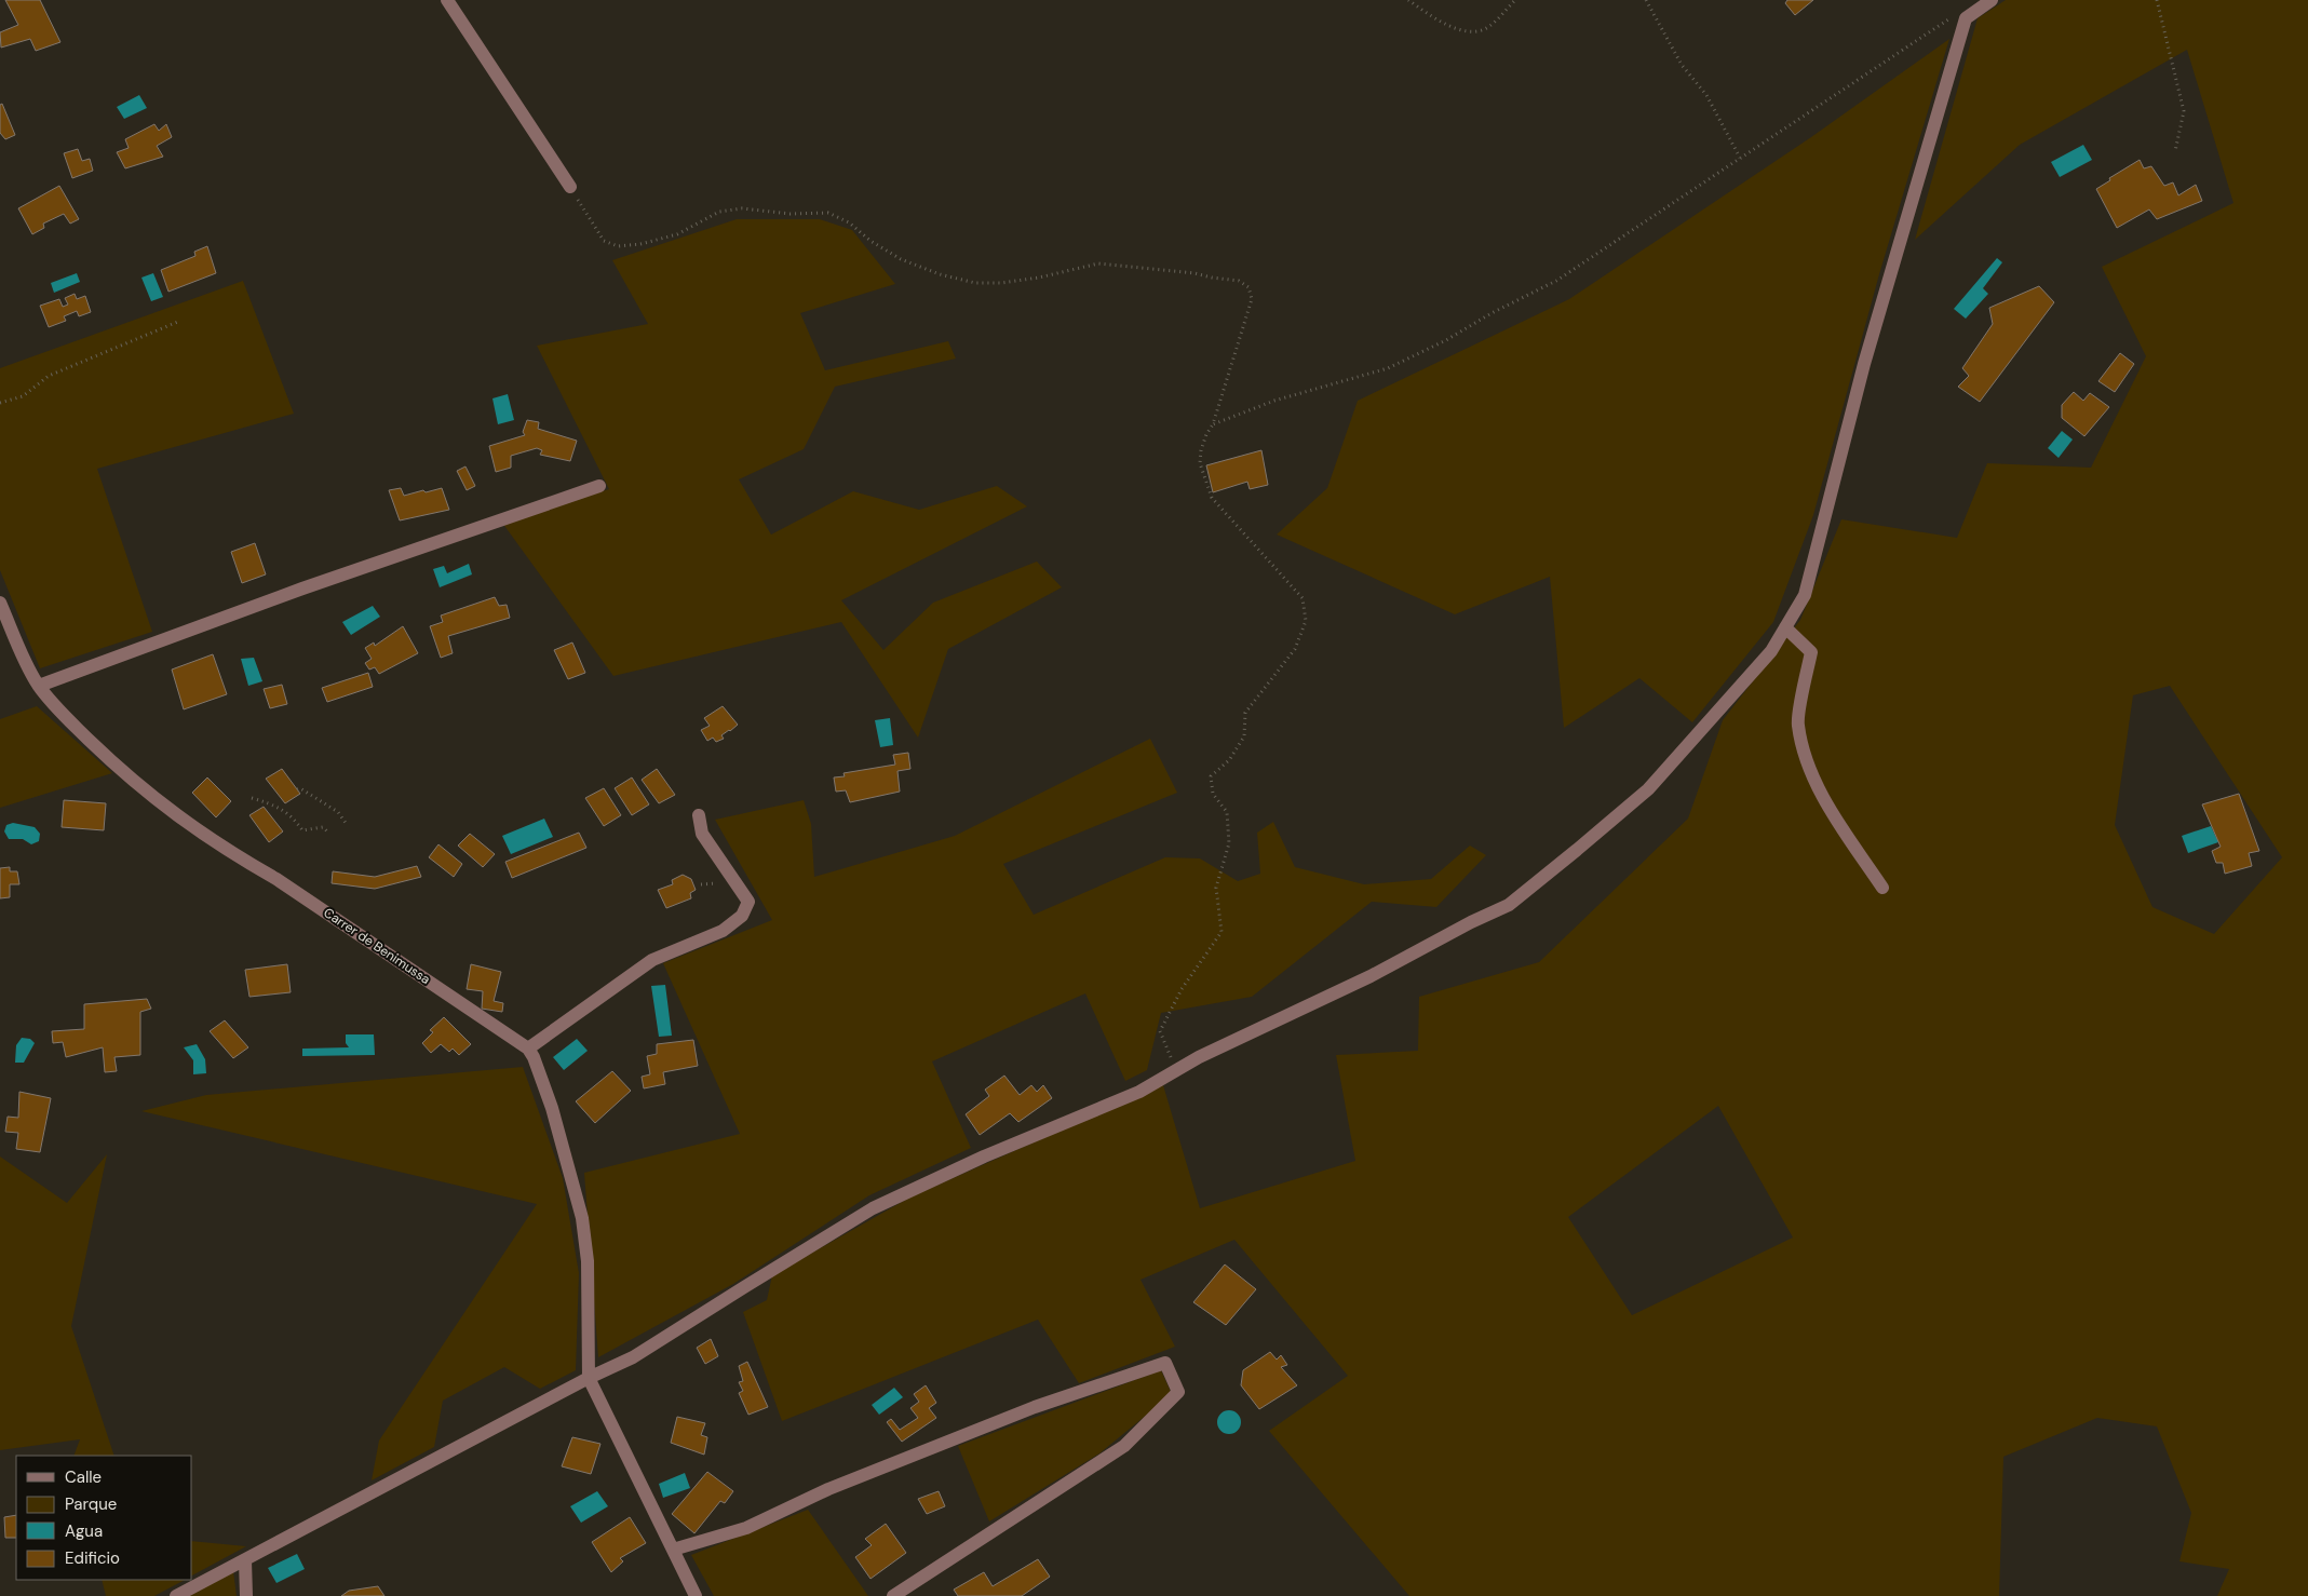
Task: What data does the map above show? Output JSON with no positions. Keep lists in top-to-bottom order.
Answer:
{
  "streets": {
    "street": ["Carrer de Benimussa"]
  },
  "legend": [
    "Calle",
    "Parque",
    "Agua",
    "Edificio"
  ]
}
